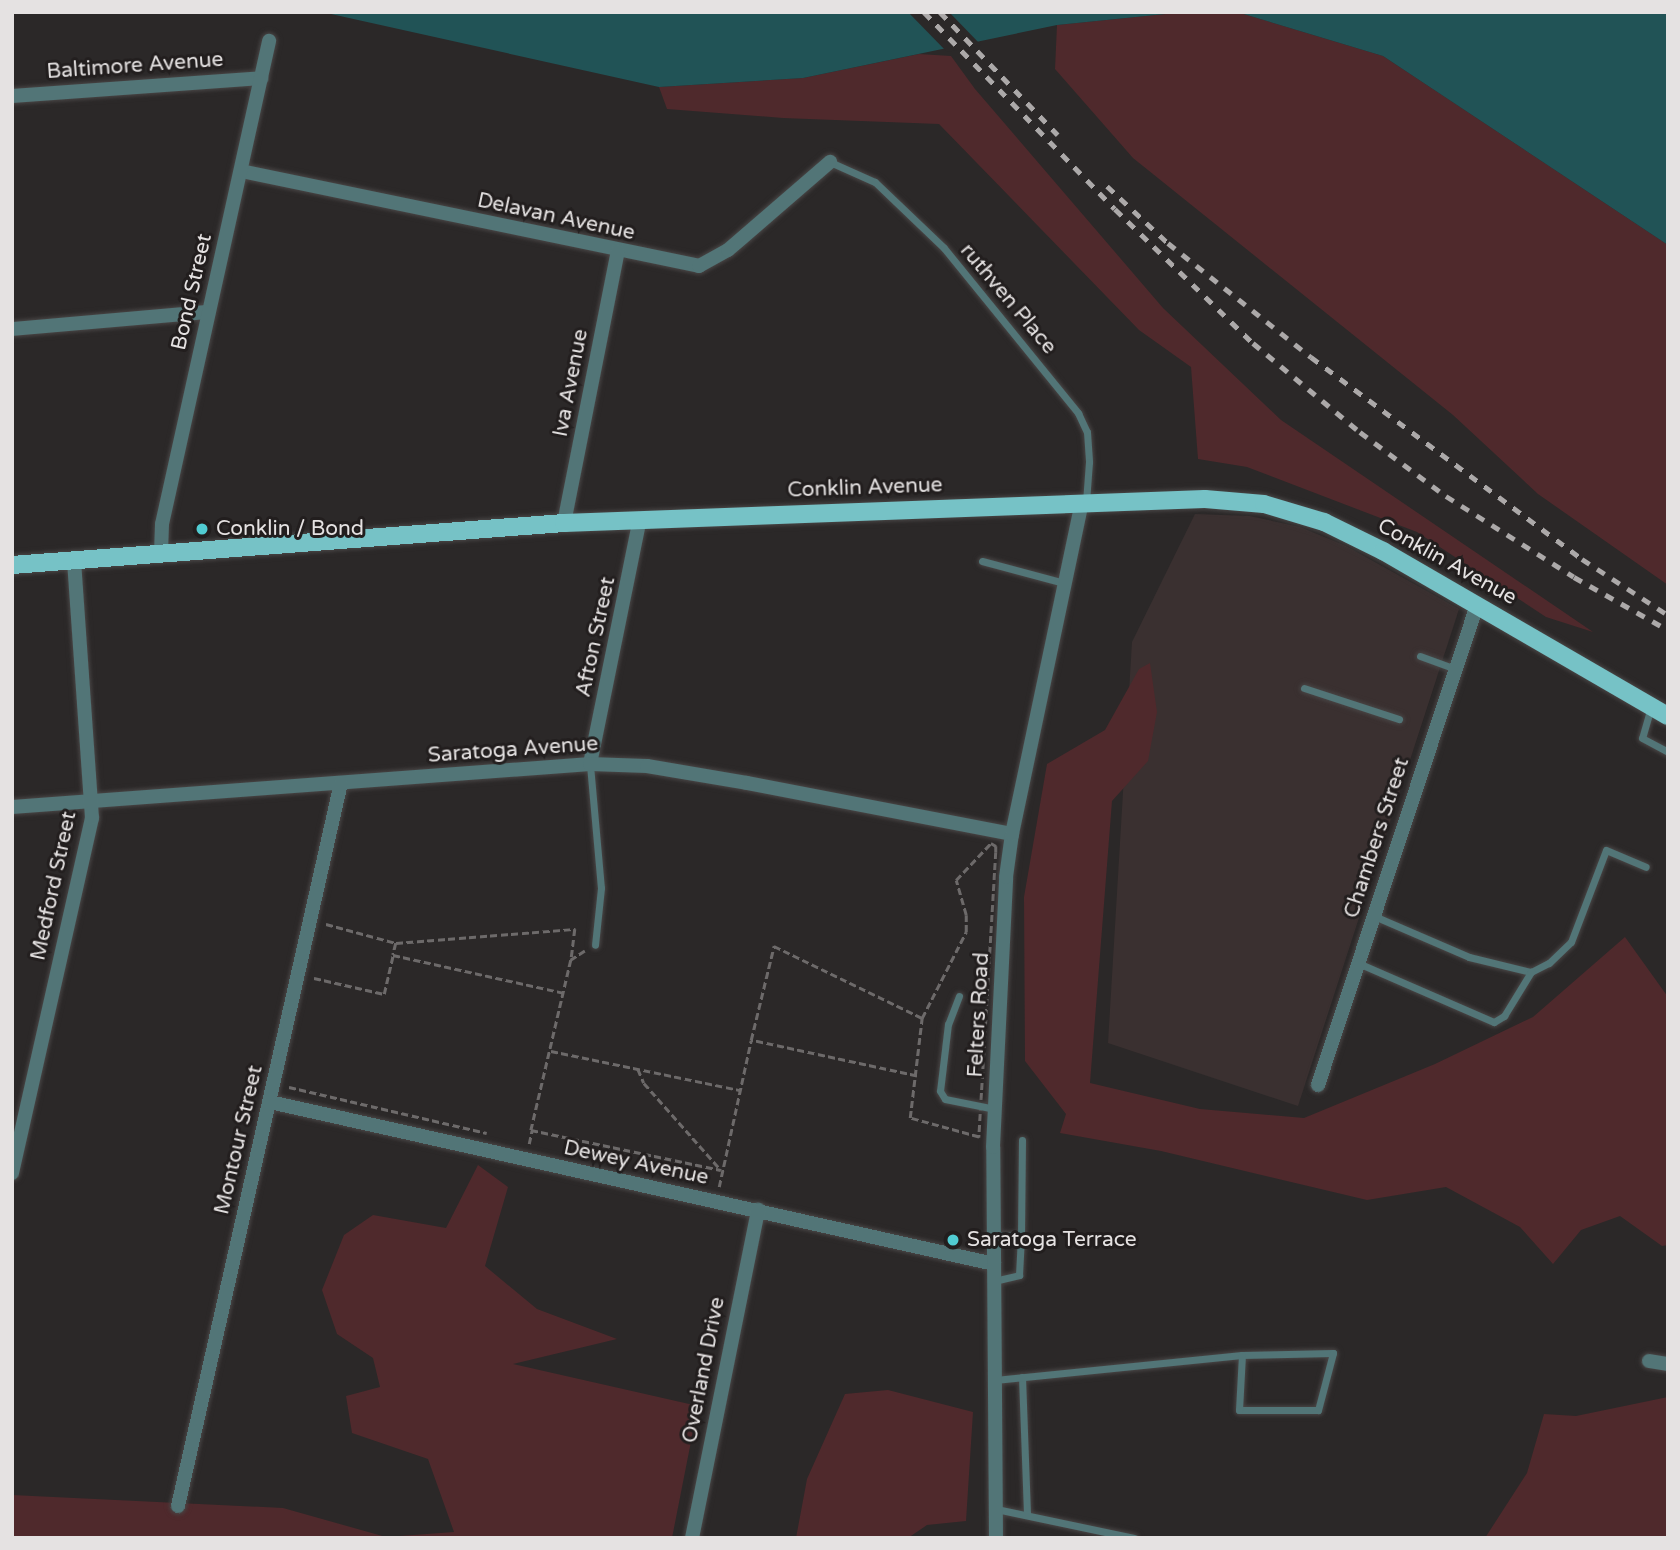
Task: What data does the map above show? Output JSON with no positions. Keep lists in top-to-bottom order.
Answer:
{
  "streets": {
    "main road": ["Conklin Avenue"],
    "street": [
      "Baltimore Avenue",
      "Delavan Avenue",
      "Bond Street",
      "Iva Avenue",
      "Afton Street",
      "Saratoga Avenue",
      "Chambers Street",
      "Medford Street",
      "Felters Road",
      "Montour Street",
      "Dewey Avenue",
      "Overland Drive"
    ],
    "lane": ["ruthven Place"]
  },
  "crossings": [
    ["Baltimore Avenue", "Bond Street"],
    ["Delavan Avenue", "Bond Street"],
    ["Delavan Avenue", "ruthven Place"],
    ["Delavan Avenue", "Iva Avenue"],
    ["Bond Street", "Conklin Avenue"],
    ["ruthven Place", "Conklin Avenue"],
    ["ruthven Place", "Felters Road"],
    ["Iva Avenue", "Conklin Avenue"],
    ["Conklin Avenue", "Afton Street"],
    ["Conklin Avenue", "Chambers Street"],
    ["Conklin Avenue", "Medford Street"],
    ["Conklin Avenue", "Felters Road"],
    ["Afton Street", "Saratoga Avenue"],
    ["Saratoga Avenue", "Medford Street"],
    ["Saratoga Avenue", "Felters Road"],
    ["Saratoga Avenue", "Montour Street"],
    ["Felters Road", "Dewey Avenue"],
    ["Montour Street", "Dewey Avenue"],
    ["Dewey Avenue", "Overland Drive"]
  ],
  "places": ["Conklin / Bond", "Saratoga Terrace"]
}
